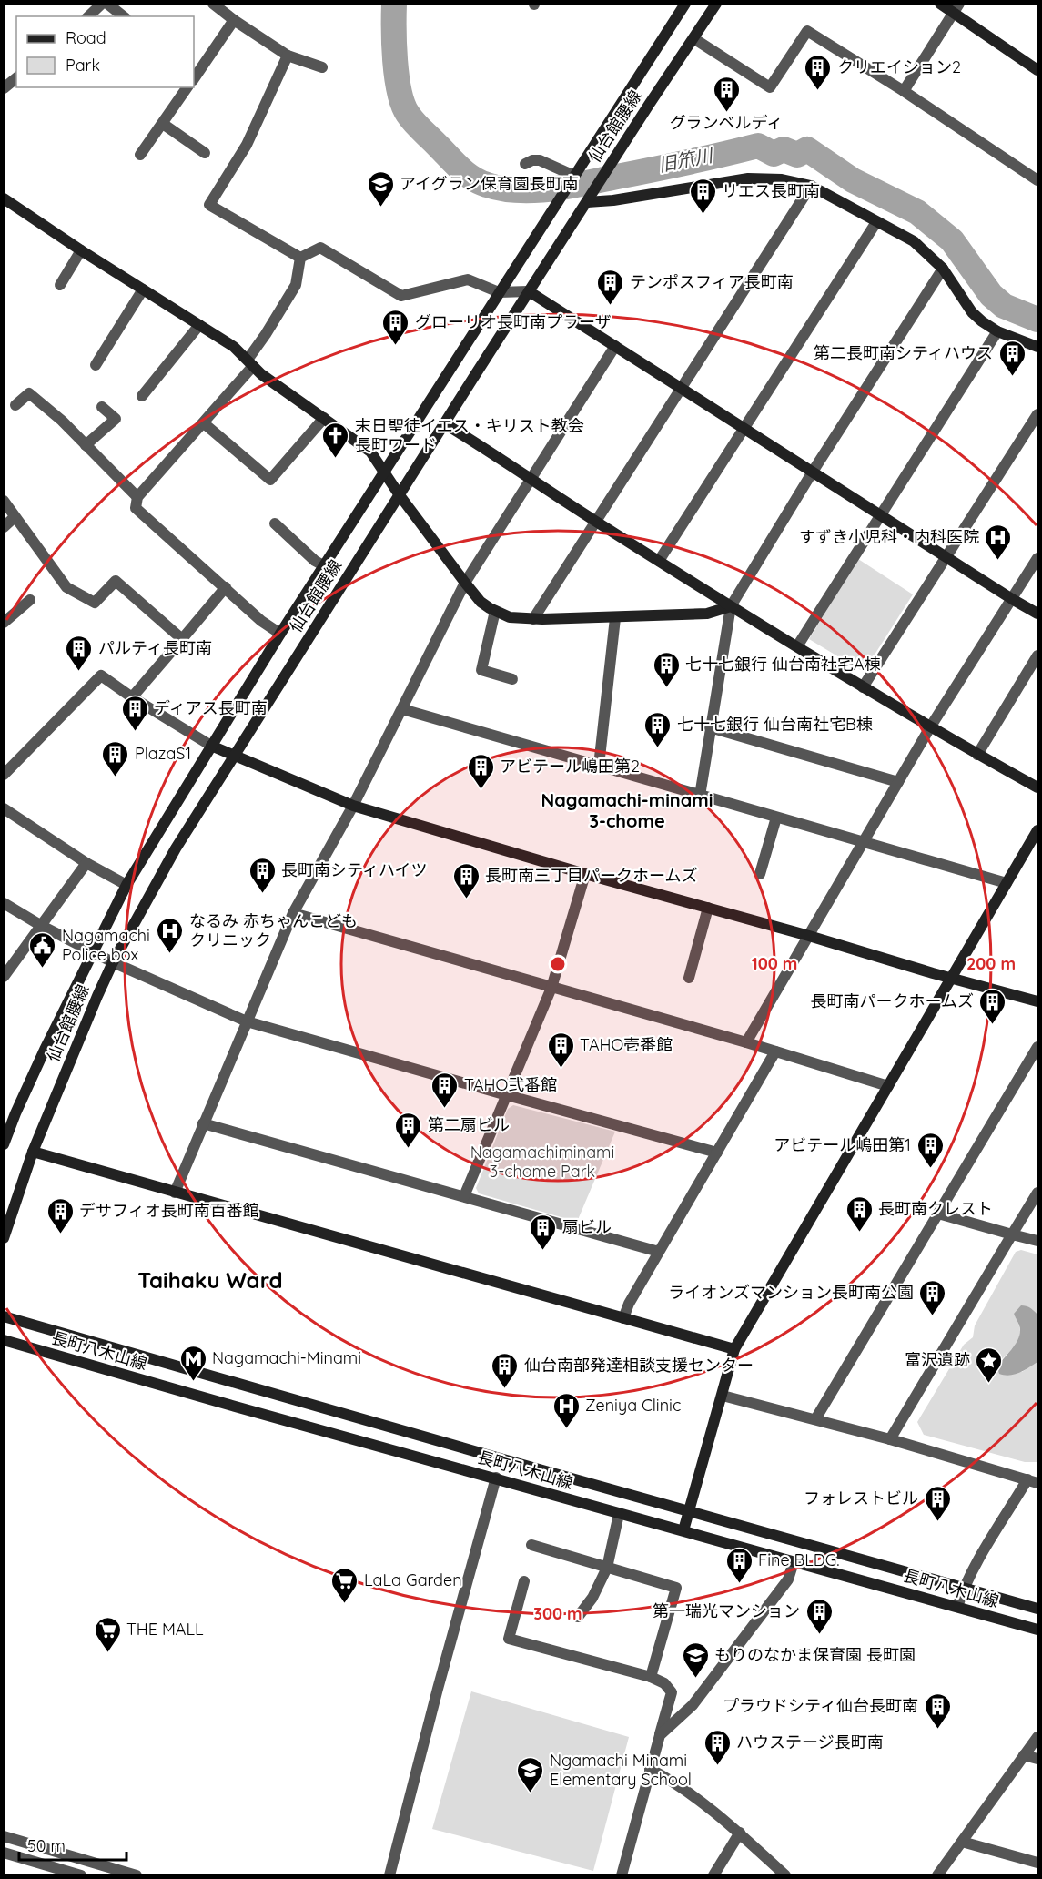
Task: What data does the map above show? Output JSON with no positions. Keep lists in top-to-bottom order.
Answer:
{
  "streets": {
    "street": ["仙台館腰線", "長町八木山線"]
  },
  "districts": ["Nagamachi-minami 3-chome", "Taihaku Ward"],
  "water": ["旧笊川"],
  "parks": ["Nagamachiminami 3-chome Park"],
  "places": {
    "building": [
      "クリエイション2",
      "グランベルディ",
      "リエス長町南",
      "テンポスフィア長町南",
      "グローリオ長町南プラーザ",
      "第二長町南シティハウス",
      "パルティ長町南",
      "七十七銀行 仙台南社宅A棟",
      "ディアス長町南",
      "七十七銀行 仙台南社宅B棟",
      "PlazaS1",
      "アビテール嶋田第2",
      "長町南シティハイツ",
      "長町南三丁目パークホームズ",
      "長町南パークホームズ",
      "TAHO壱番館",
      "TAHO弐番館",
      "第二扇ビル",
      "アビテール嶋田第1",
      "長町南クレスト",
      "デサフィオ長町南百番館",
      "扇ビル",
      "ライオンズマンション長町南公園",
      "仙台南部発達相談支援センター",
      "フォレストビル",
      "Fine BLDG.",
      "第一瑞光マンション",
      "プラウドシティ仙台長町南",
      "ハウステージ長町南"
    ],
    "school or university": ["アイグラン保育園長町南", "もりのなかま保育園 長町園", "Ngamachi Minami Elementary School"],
    "church": ["末日聖徒イエス・キリスト教会 長町ワード"],
    "hospital": ["すずき小児科・内科医院", "なるみ 赤ちゃんこども クリニック", "Zeniya Clinic"],
    "public building": ["Nagamachi Police box"],
    "metro station": ["Nagamachi-Minami"],
    "place": ["富沢遺跡"],
    "supermarket": ["LaLa Garden", "THE MALL"]
  },
  "legend": ["Road", "Park"],
  "scale_bar": "50 m",
  "rings": ["100 m", "200 m", "300 m"]
}
